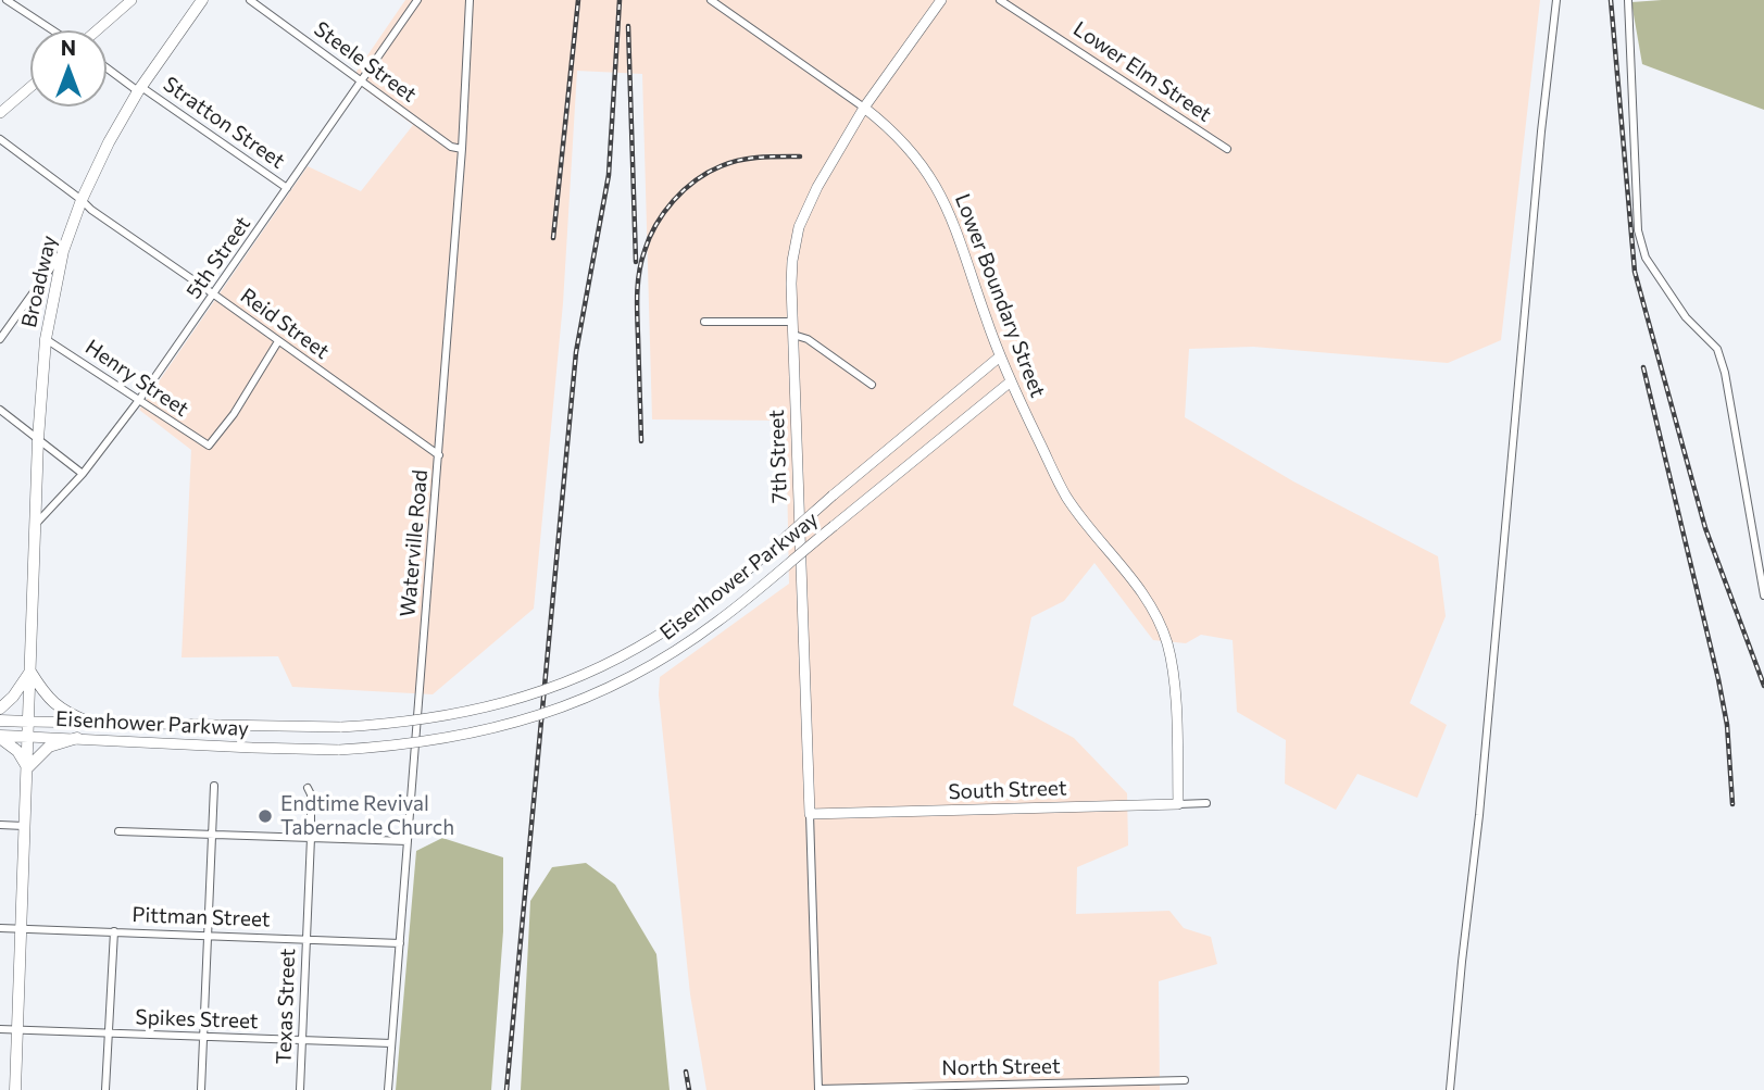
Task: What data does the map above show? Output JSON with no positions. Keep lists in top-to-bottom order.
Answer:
{
  "streets": {
    "main road": ["Broadway", "Eisenhower Parkway"],
    "street": [
      "Steele Street",
      "Lower Elm Street",
      "Stratton Street",
      "5th Street",
      "Lower Boundary Street",
      "Reid Street",
      "Henry Street",
      "7th Street",
      "Waterville Road",
      "South Street",
      "Pittman Street",
      "Texas Street",
      "Spikes Street",
      "North Street"
    ]
  },
  "crossings": [
    ["Steele Street", "5th Street"],
    ["Steele Street", "Waterville Road"],
    ["Stratton Street", "5th Street"],
    ["Stratton Street", "Broadway"],
    ["5th Street", "Broadway"],
    ["5th Street", "Reid Street"],
    ["5th Street", "Henry Street"],
    ["Broadway", "Reid Street"],
    ["Broadway", "Henry Street"],
    ["Broadway", "Eisenhower Parkway"],
    ["Lower Boundary Street", "7th Street"],
    ["Lower Boundary Street", "Eisenhower Parkway"],
    ["Lower Boundary Street", "South Street"],
    ["Reid Street", "Henry Street"],
    ["Reid Street", "Waterville Road"],
    ["7th Street", "South Street"],
    ["7th Street", "North Street"],
    ["Waterville Road", "Pittman Street"],
    ["Waterville Road", "Spikes Street"],
    ["Pittman Street", "Texas Street"],
    ["Texas Street", "Spikes Street"]
  ],
  "places": ["Endtime Revival Tabernacle Church"],
  "north": "top"
}
